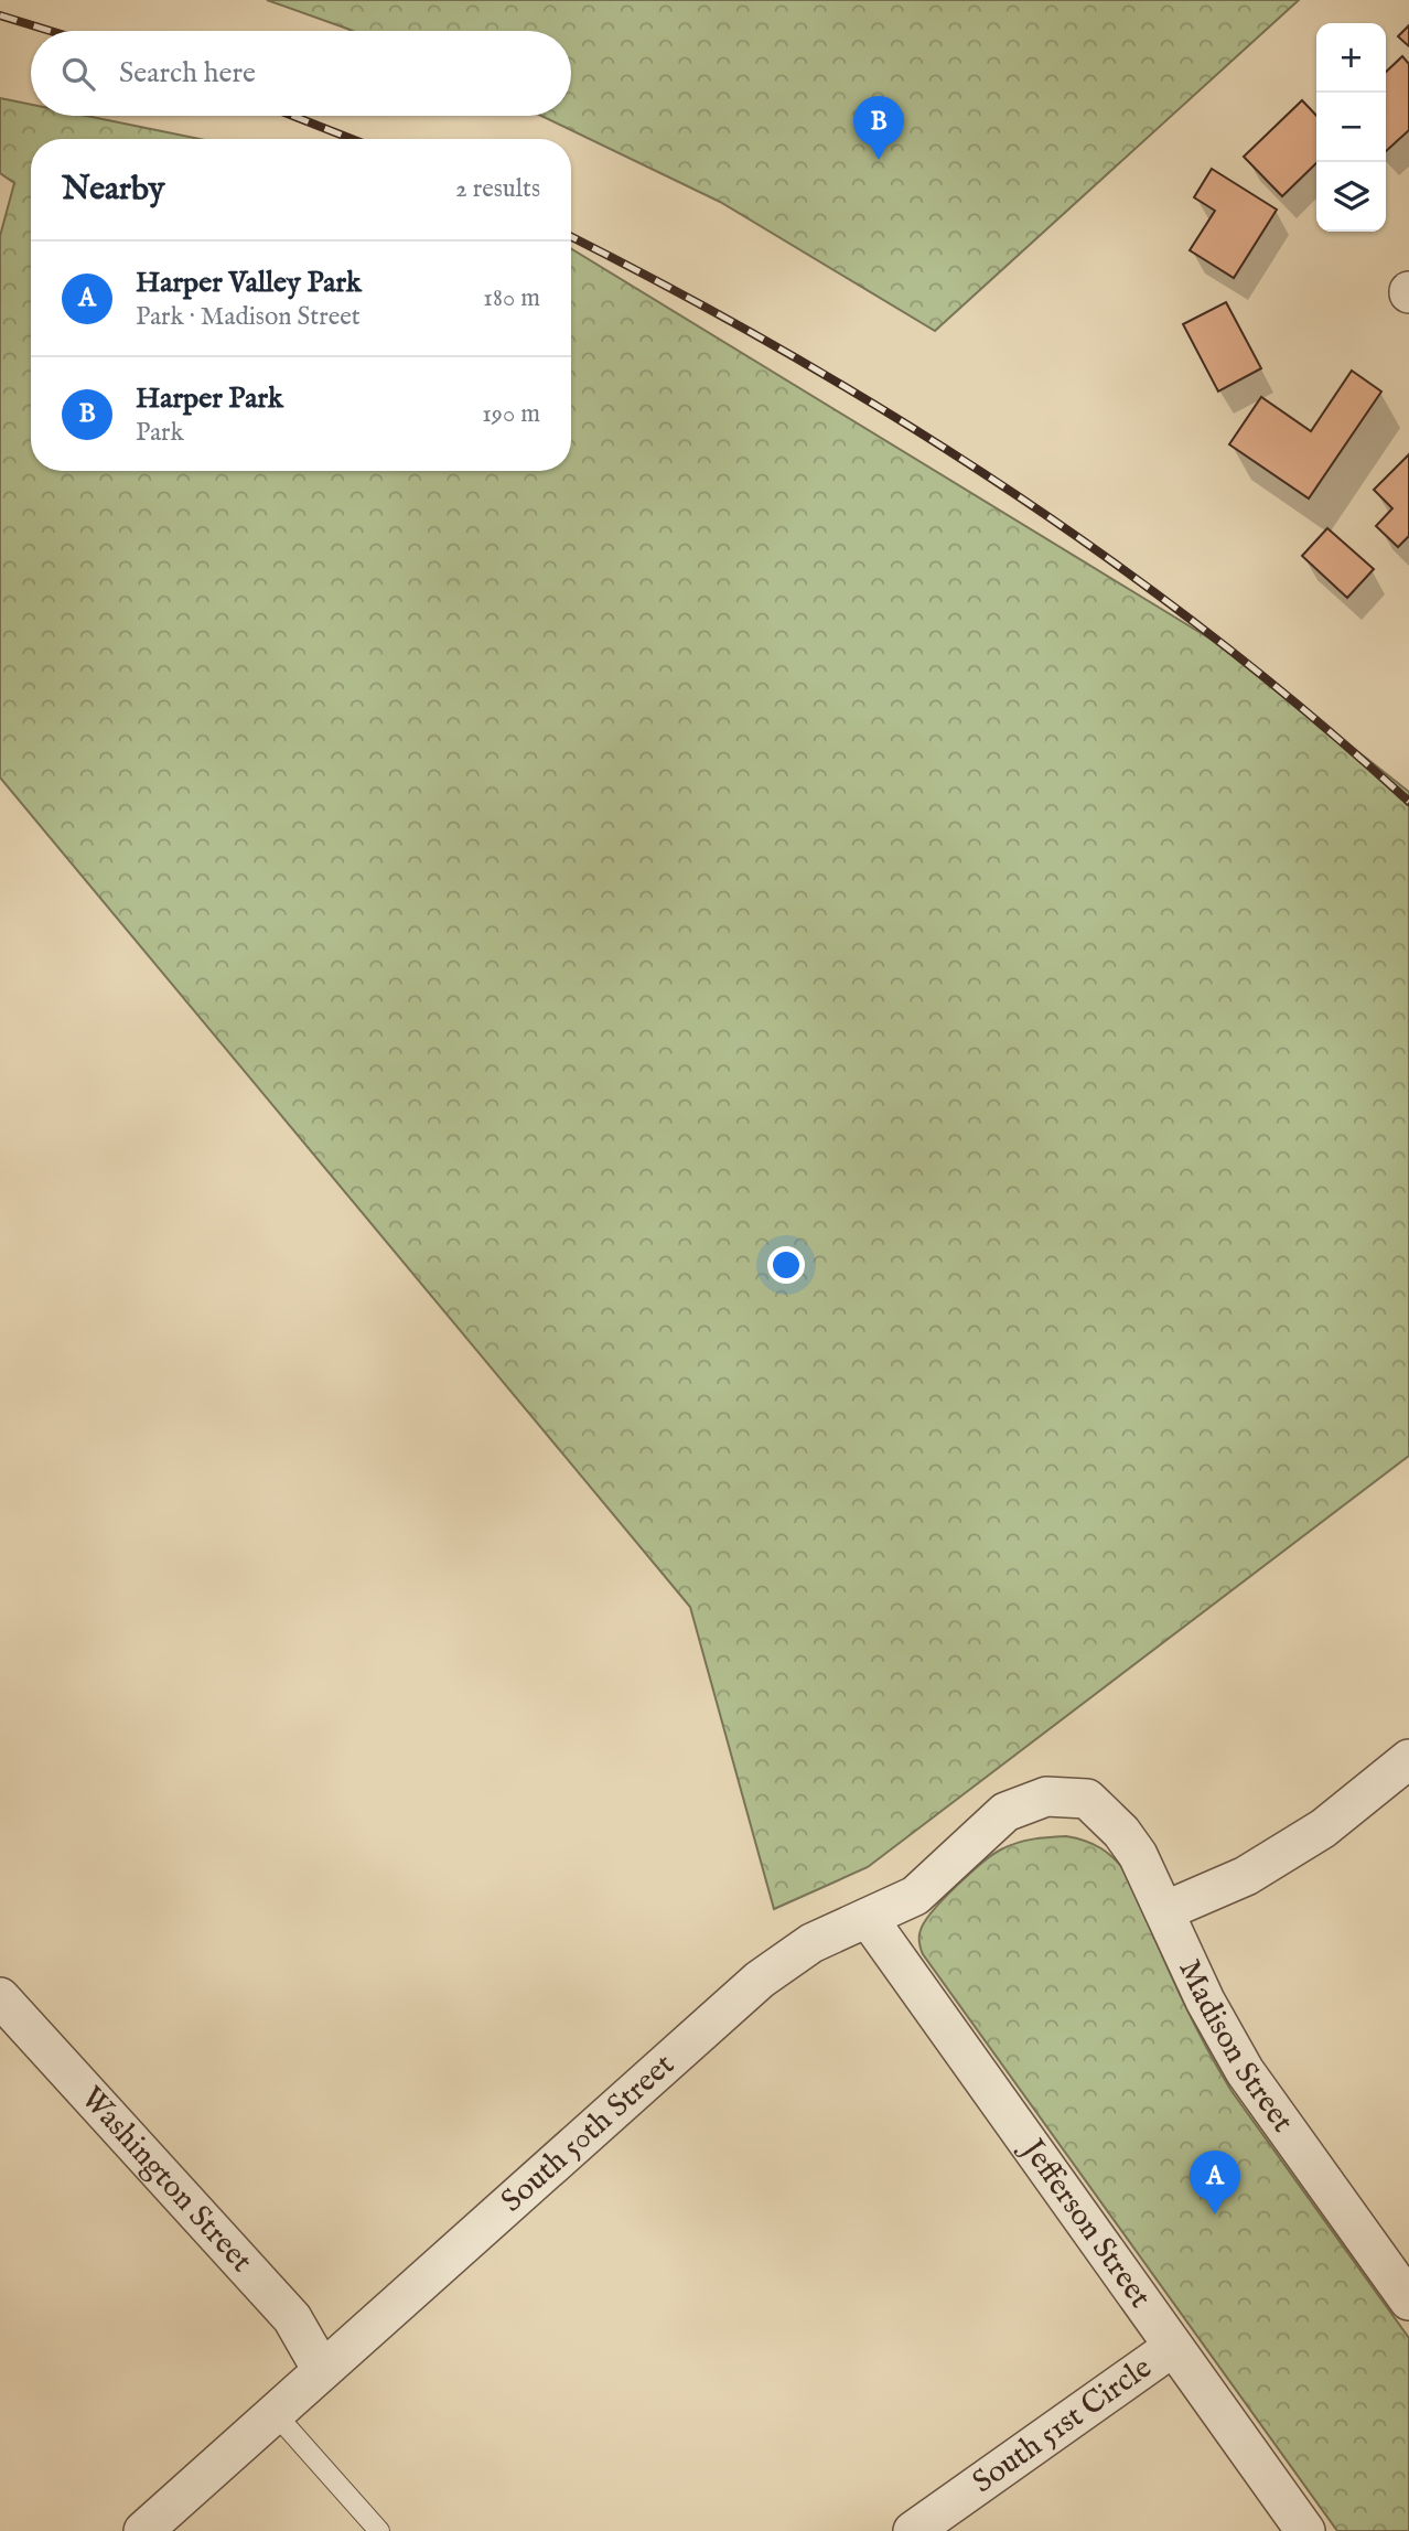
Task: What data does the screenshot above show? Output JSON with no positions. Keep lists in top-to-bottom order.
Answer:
{
  "streets": {
    "street": [
      "Madison Street",
      "South 50th Street",
      "Washington Street",
      "Jefferson Street",
      "South 51st Circle"
    ]
  },
  "crossings": [
    ["Madison Street", "South 50th Street"],
    ["South 50th Street", "Washington Street"],
    ["South 50th Street", "Jefferson Street"],
    ["Jefferson Street", "South 51st Circle"]
  ],
  "page": {
    "map_buttons": ["+", "−"],
    "search": "Search here",
    "pins": ["B", "A"],
    "heading": ["Nearby", "2 results"],
    "list": [
      {
        "mark": "A",
        "name": "Harper Valley Park",
        "note": "Park · Madison Street",
        "value": "180 m"
      },
      {
        "mark": "B",
        "name": "Harper Park",
        "note": "Park",
        "value": "190 m"
      }
    ]
  }
}
